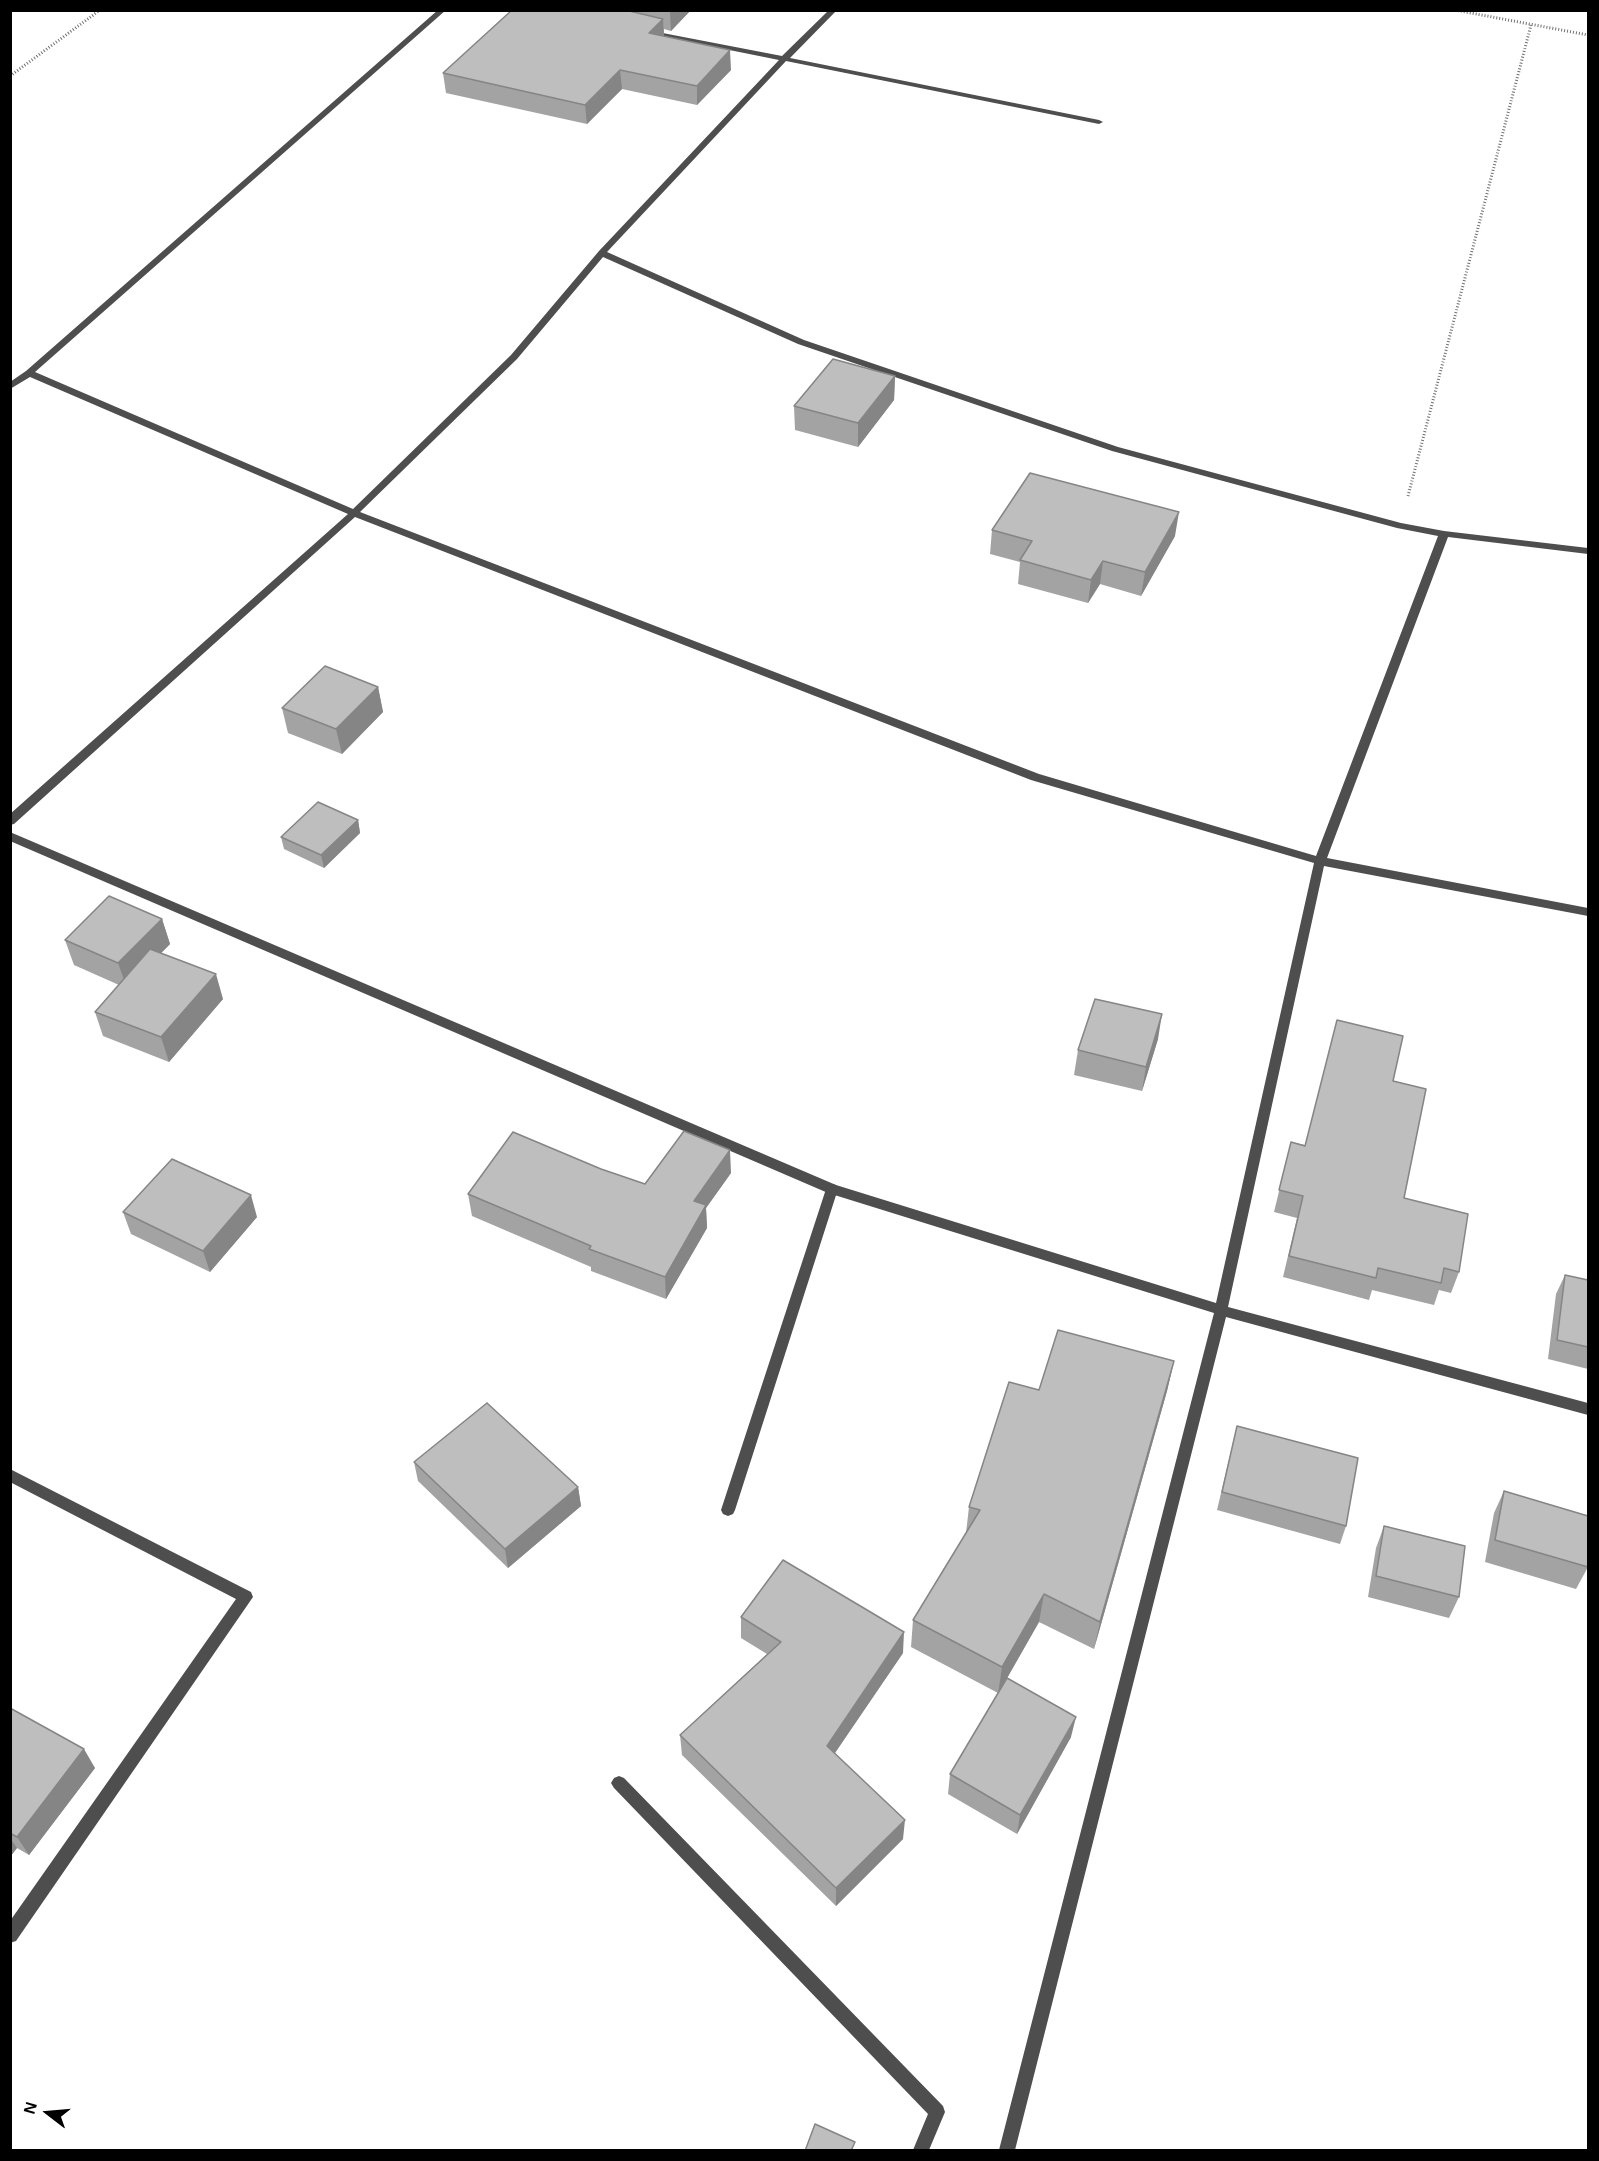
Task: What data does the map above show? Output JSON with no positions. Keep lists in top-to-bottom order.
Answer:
{
  "north": "left"
}
